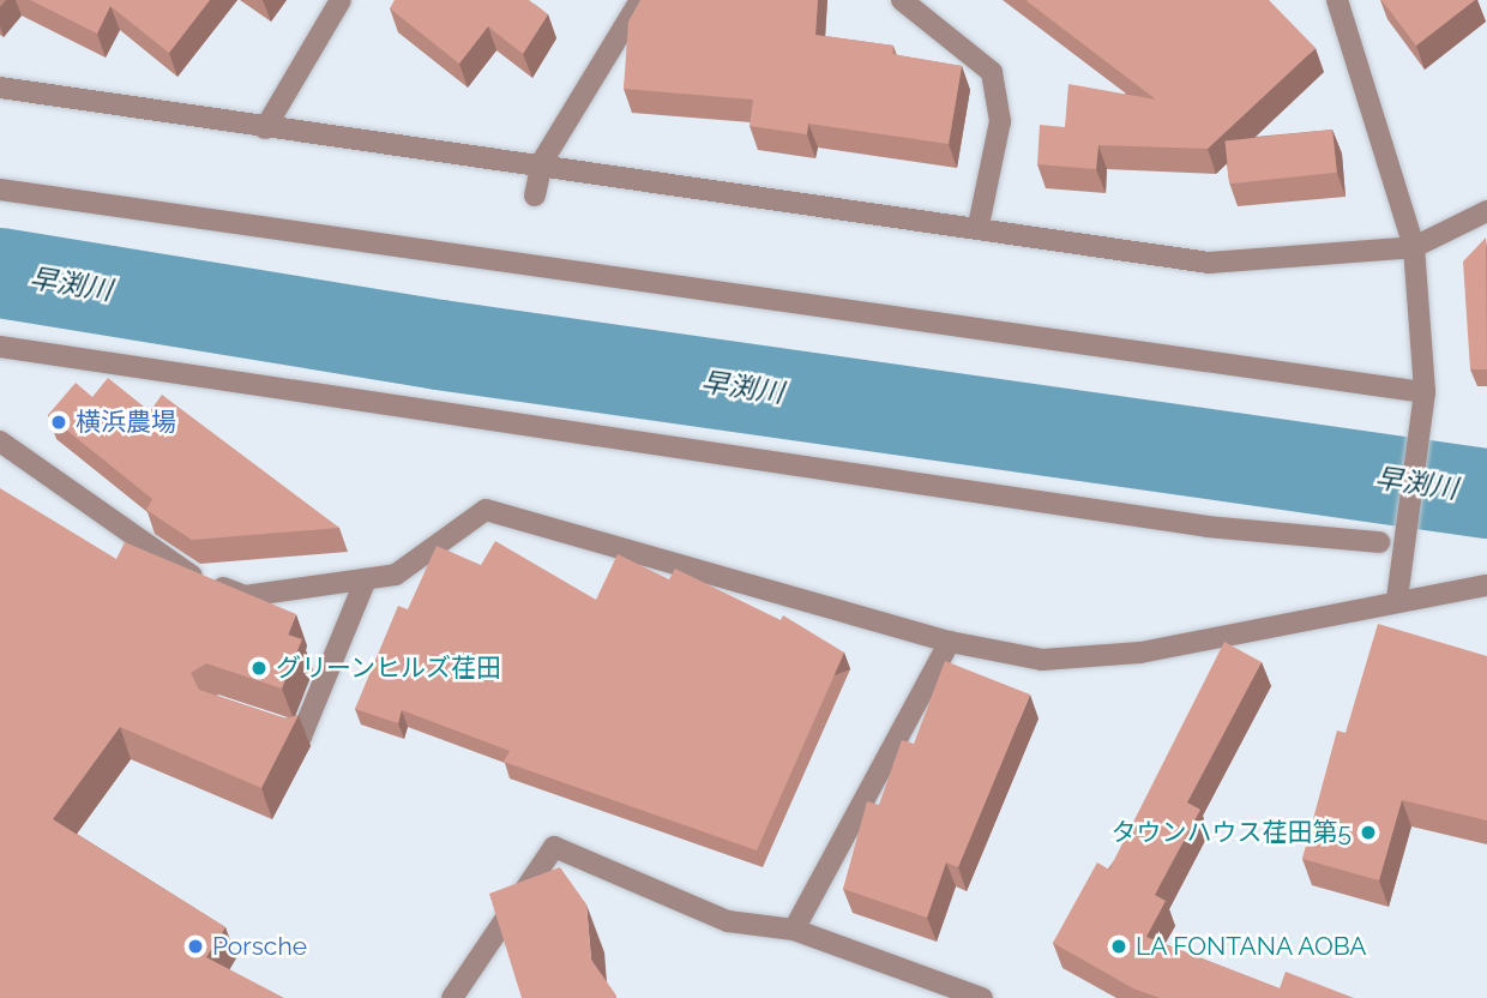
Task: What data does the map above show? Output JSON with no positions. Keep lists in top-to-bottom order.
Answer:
{
  "water": ["早渕川"],
  "places": [
    "横浜農場",
    "グリーンヒルズ荏田",
    "タウンハウス荏田第5",
    "Porsche",
    "LA FONTANA AOBA"
  ]
}
